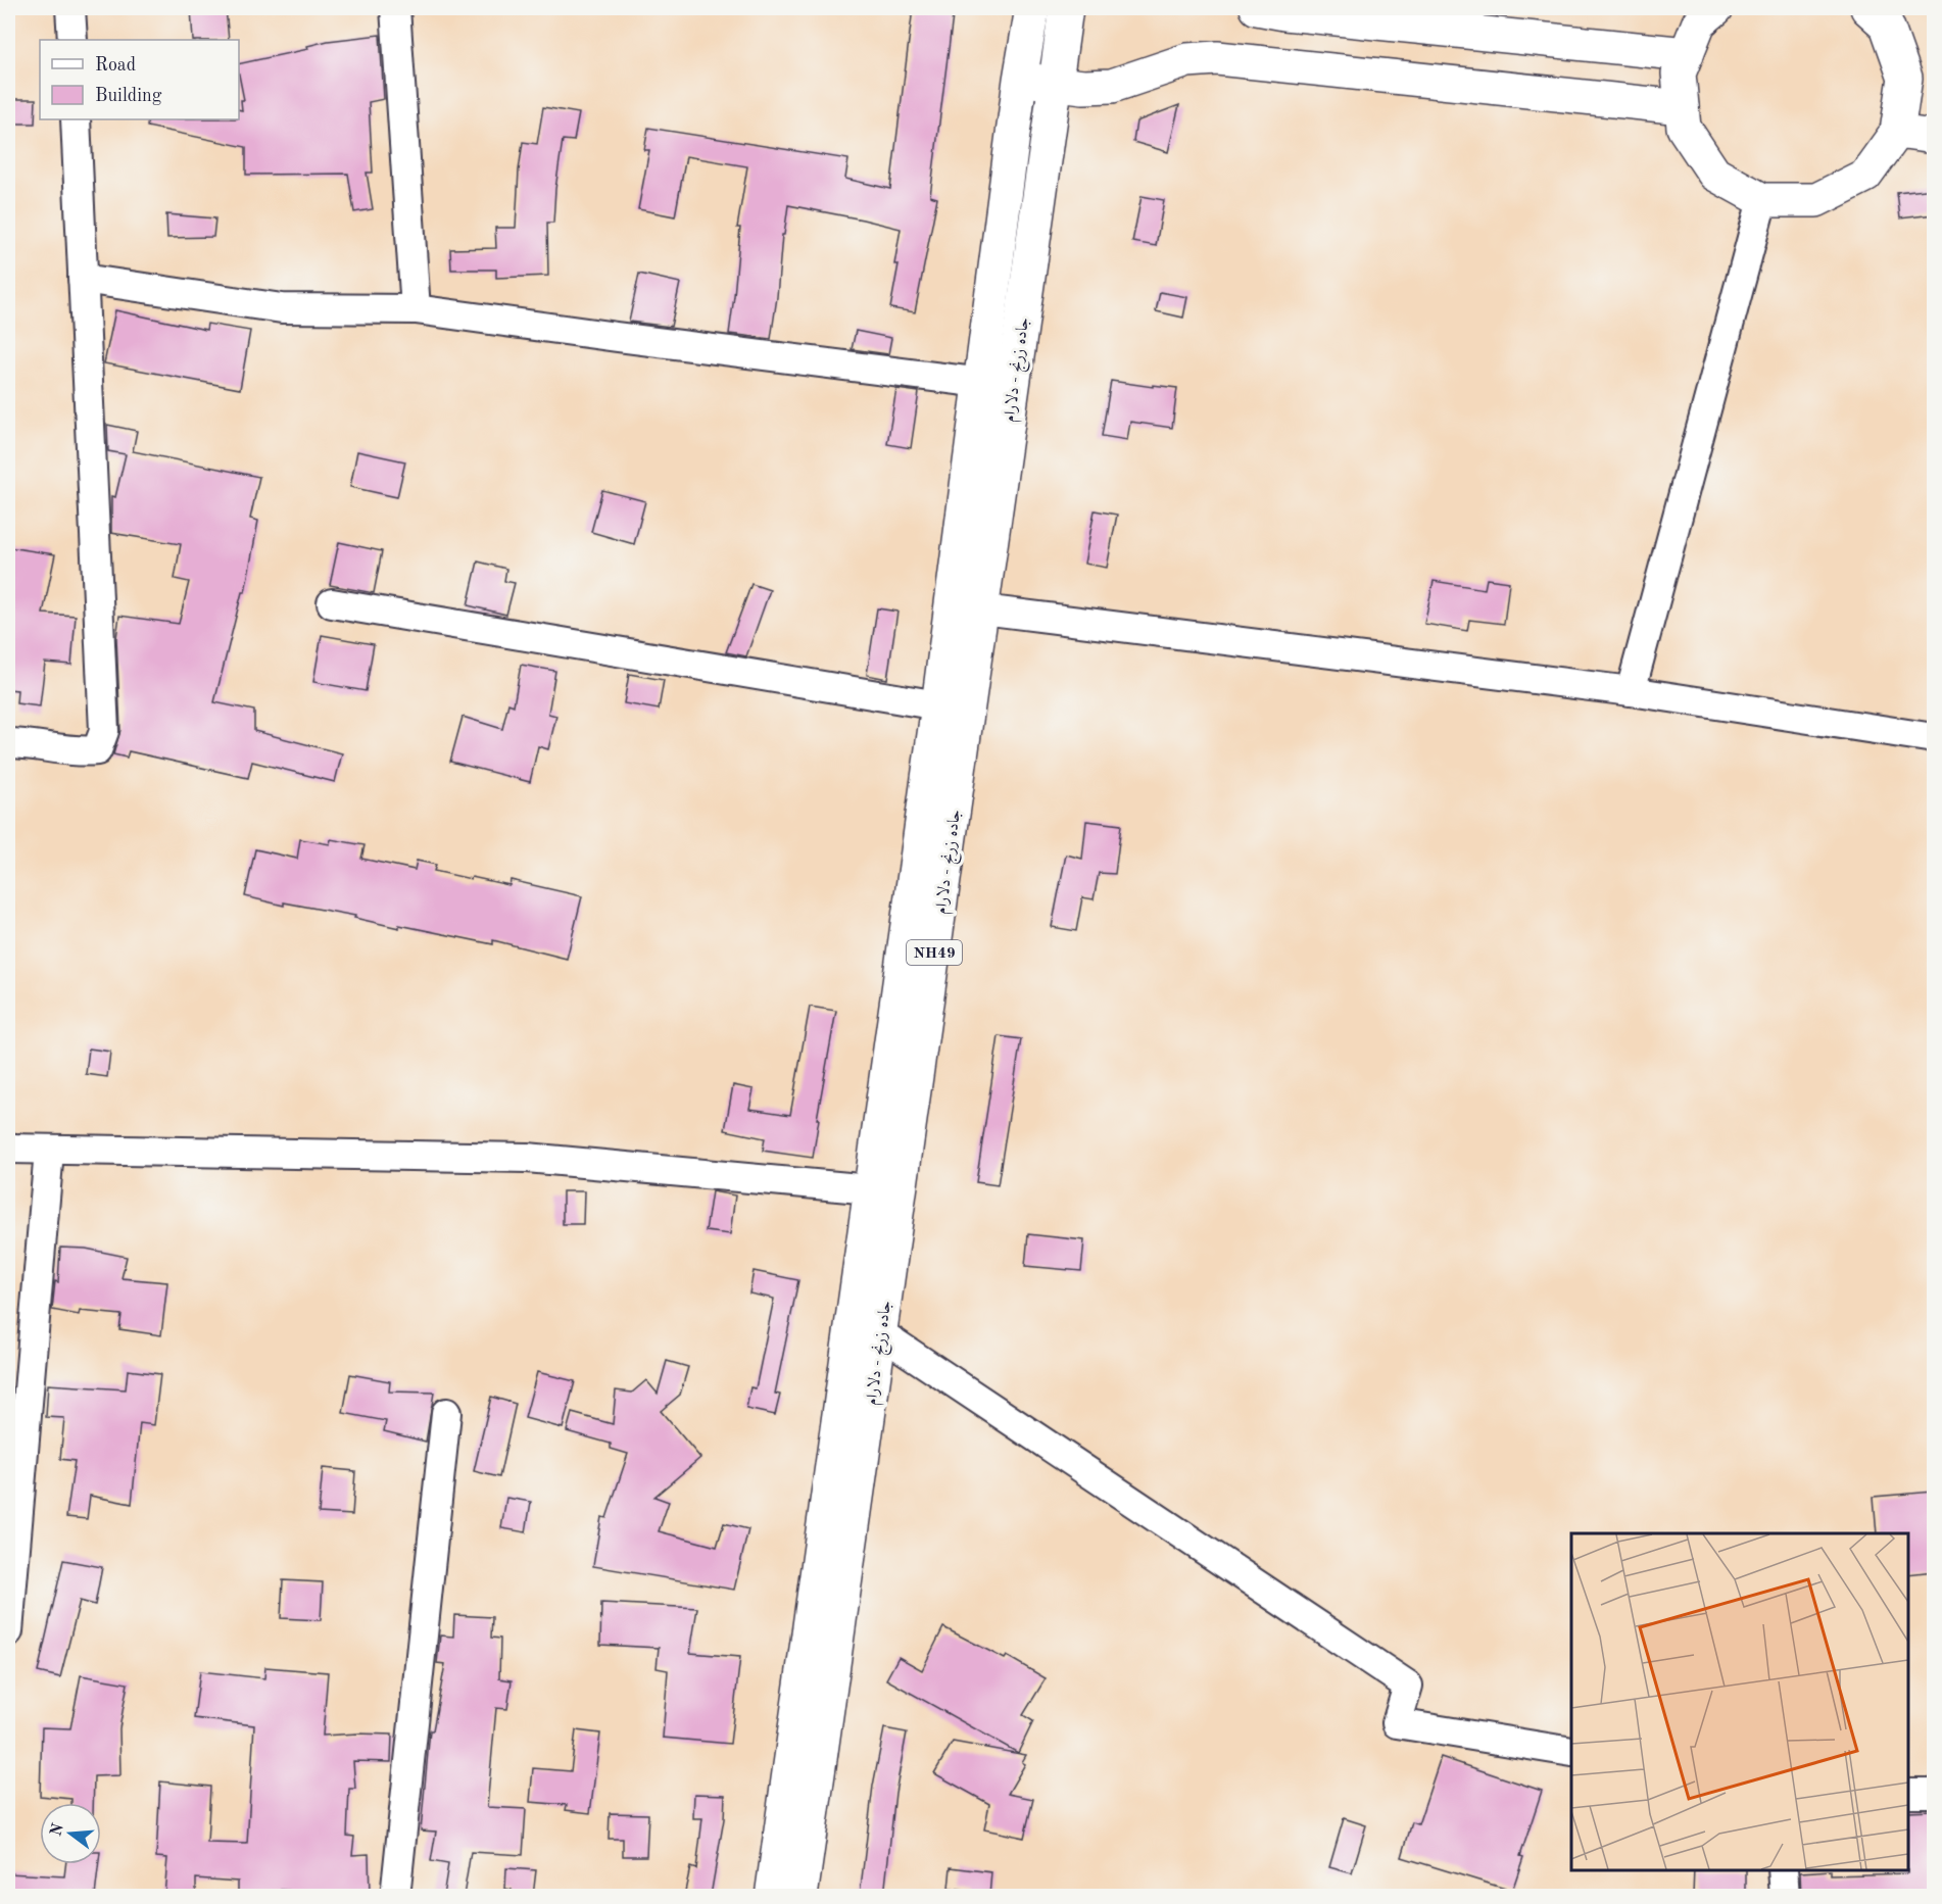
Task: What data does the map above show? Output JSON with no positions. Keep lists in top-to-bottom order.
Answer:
{
  "streets": {
    "main road": ["جاده زرنج - دلارام", "NH49"]
  },
  "legend": ["Road", "Building"],
  "north": "left"
}
